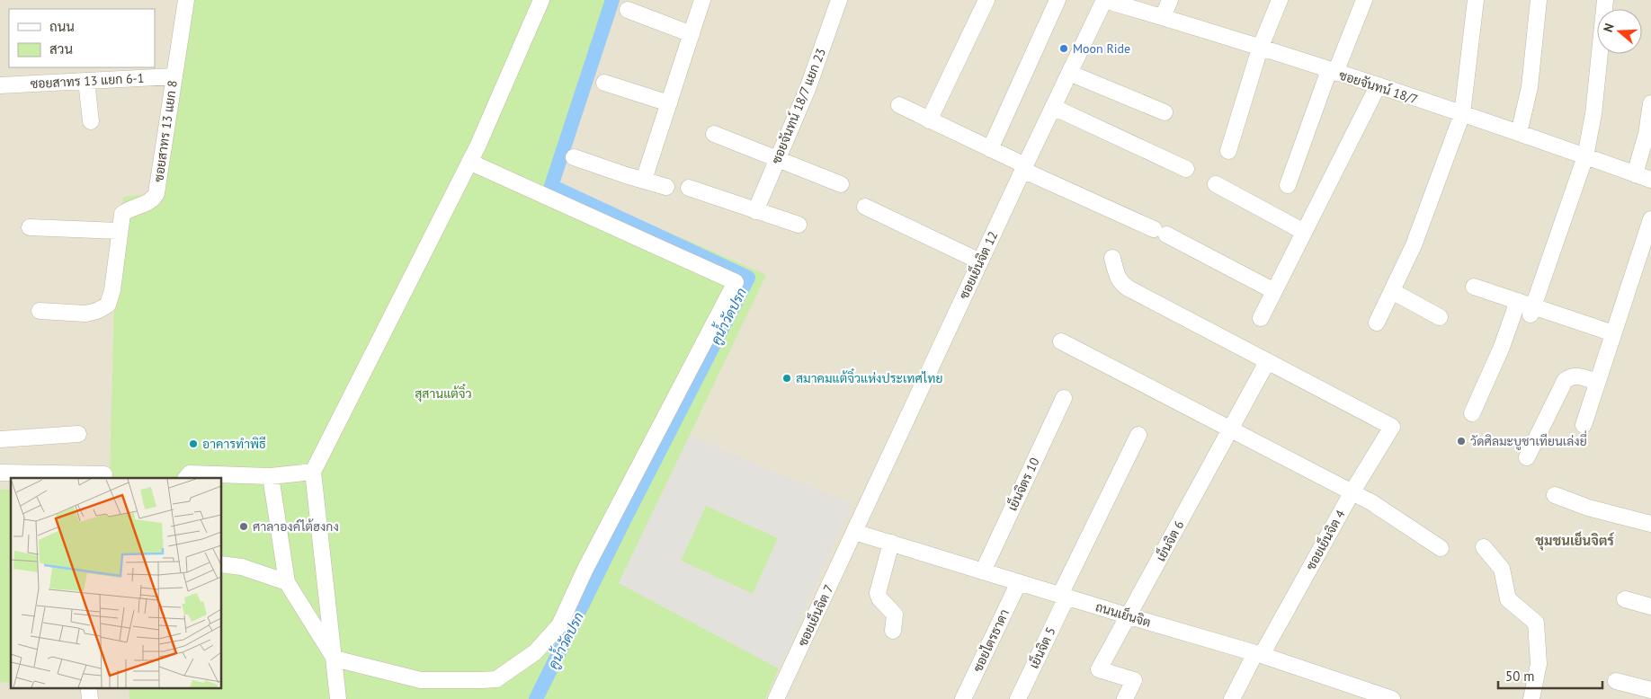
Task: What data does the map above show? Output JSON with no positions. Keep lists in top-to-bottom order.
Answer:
{
  "streets": {
    "street": [
      "ซอยสาทร 13 แยก 6-1",
      "ซอยจันทน์ 18/7",
      "ซอยจันทน์ 18/7 แยก 23",
      "ซอยสาทร 13 แยก 8",
      "ซอยเย็นจิต 12",
      "เย็นจิตร 10",
      "ซอยเย็นจิต 4",
      "เย็นจิต 6",
      "ถนนเย็นจิต",
      "ซอยเย็นจิต 7",
      "ซอยไตรธาดา",
      "เย็นจิต 5"
    ]
  },
  "crossings": [
    ["ซอยสาทร 13 แยก 6-1", "ซอยสาทร 13 แยก 8"],
    ["ซอยจันทน์ 18/7", "ซอยเย็นจิต 12"],
    ["ซอยเย็นจิต 12", "ถนนเย็นจิต"],
    ["ซอยเย็นจิต 12", "ซอยเย็นจิต 7"],
    ["เย็นจิตร 10", "ถนนเย็นจิต"],
    ["ซอยเย็นจิต 4", "เย็นจิต 6"],
    ["ซอยเย็นจิต 4", "ถนนเย็นจิต"],
    ["เย็นจิต 6", "ถนนเย็นจิต"],
    ["ถนนเย็นจิต", "ซอยเย็นจิต 7"],
    ["ถนนเย็นจิต", "ซอยไตรธาดา"],
    ["ถนนเย็นจิต", "เย็นจิต 5"]
  ],
  "districts": ["ชุมชนเย็นจิตร์"],
  "water": ["คูน้ำวัดปรก"],
  "parks": ["สุสานแต้จิ๋ว"],
  "places": [
    "Moon Ride",
    "สมาคมแต้จิ๋วแห่งประเทศไทย",
    "วัดศิลมะบูชาเทียนเล่งยี่",
    "อาคารทำพิธี",
    "ศาลาองค์ไต้ฮงกง"
  ],
  "legend": ["ถนน", "สวน"],
  "scale_bar": "50 m",
  "north": "left"
}
